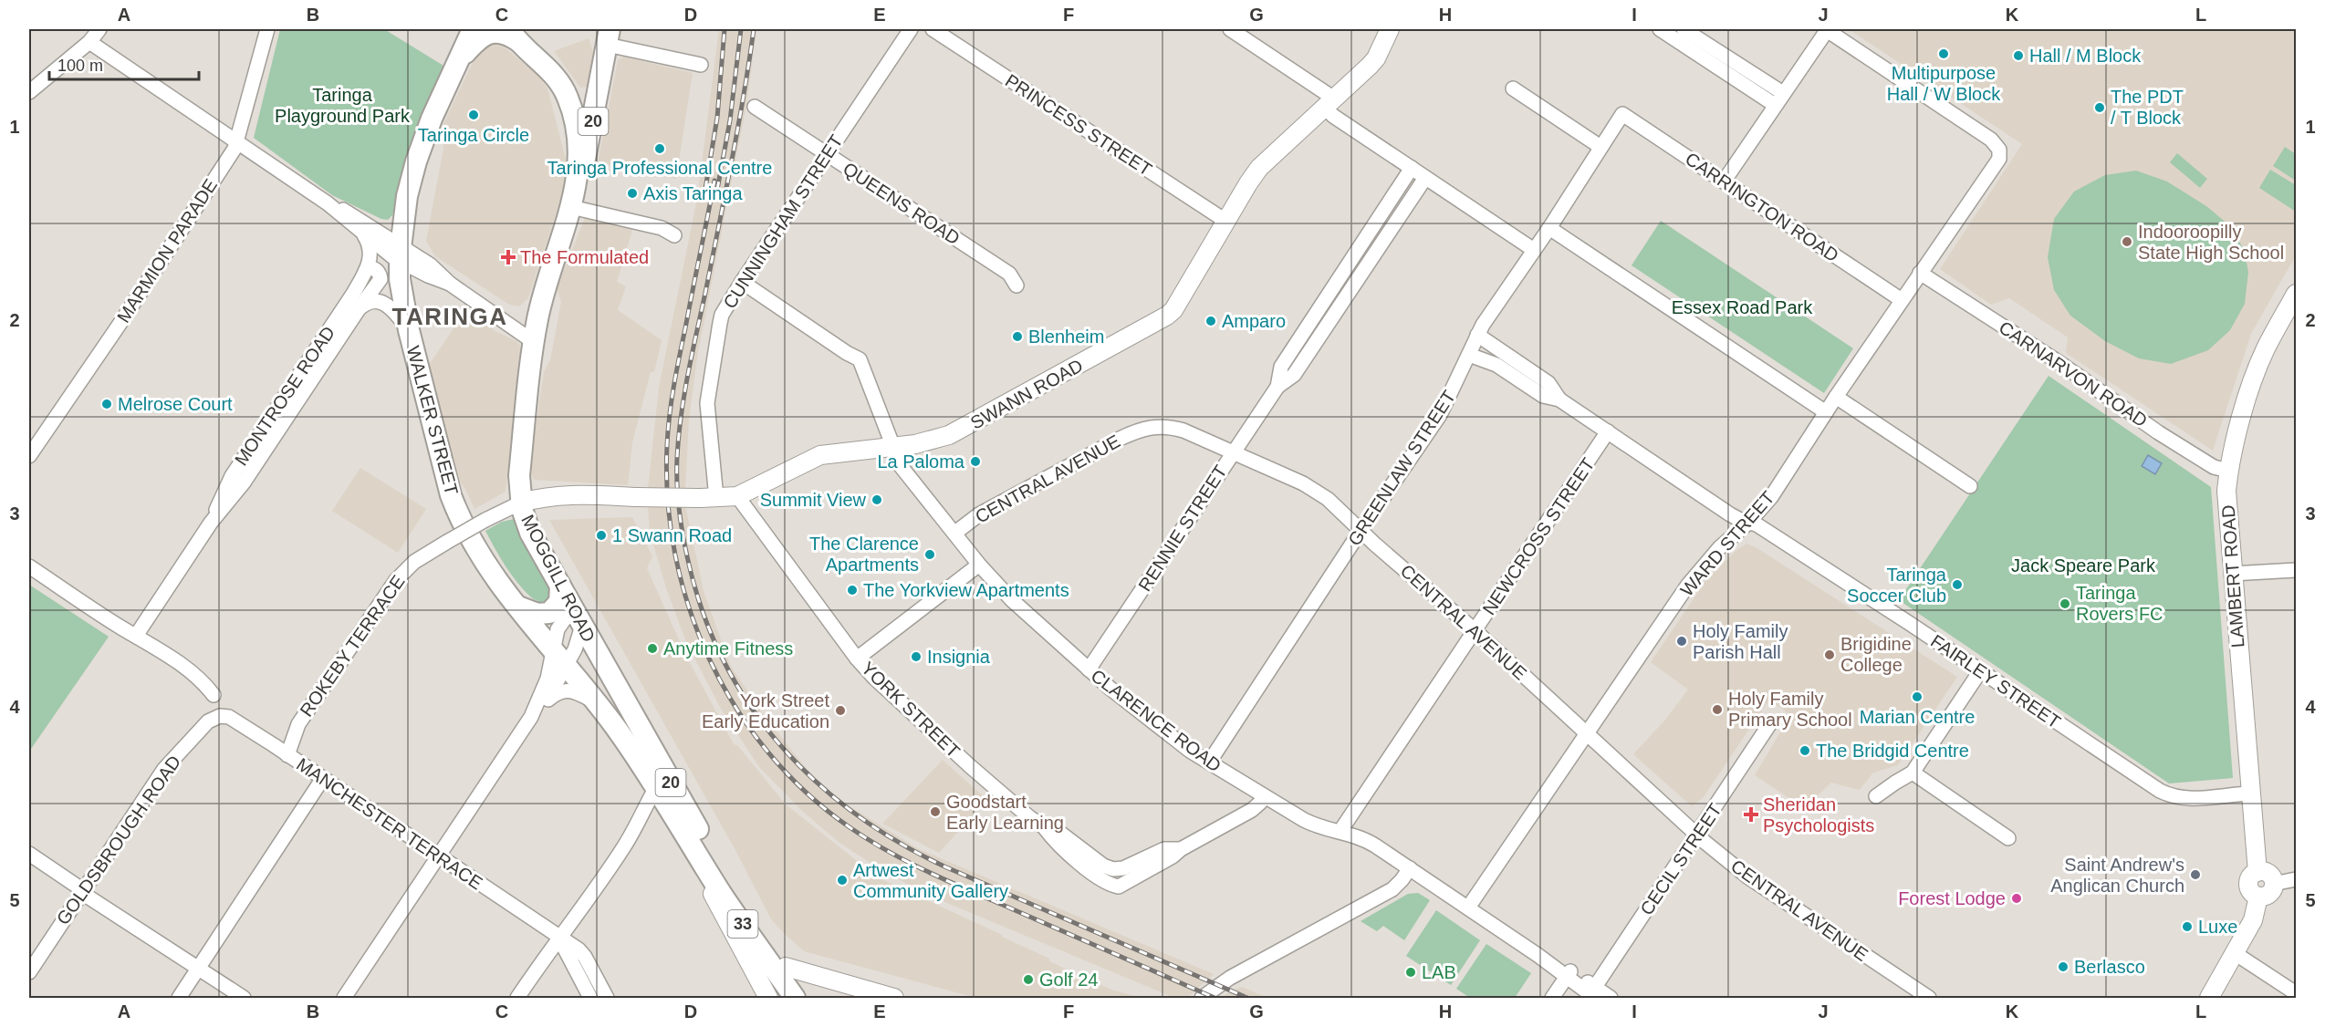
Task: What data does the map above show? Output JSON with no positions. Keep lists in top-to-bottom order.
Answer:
{
  "streets": {
    "highway": [
      "20",
      "WALKER STREET",
      "MOGGILL ROAD",
      "33"
    ],
    "main road": ["SWANN ROAD", "LAMBERT ROAD"],
    "street": [
      "PRINCESS STREET",
      "QUEENS ROAD",
      "CARRINGTON ROAD",
      "CUNNINGHAM STREET",
      "MARMION PARADE",
      "CARNARVON ROAD",
      "MONTROSE ROAD",
      "GREENLAW STREET",
      "CENTRAL AVENUE",
      "RENNIE STREET",
      "NEWCROSS STREET",
      "WARD STREET",
      "ROKEBY TERRACE",
      "FAIRLEY STREET",
      "YORK STREET",
      "CLARENCE ROAD",
      "MANCHESTER TERRACE",
      "GOLDSBROUGH ROAD",
      "CECIL STREET"
    ]
  },
  "crossings": [
    ["20", "WALKER STREET"],
    ["20", "MOGGILL ROAD"],
    ["PRINCESS STREET", "SWANN ROAD"],
    ["QUEENS ROAD", "CUNNINGHAM STREET"],
    ["CARRINGTON ROAD", "GREENLAW STREET"],
    ["CARRINGTON ROAD", "WARD STREET"],
    ["CUNNINGHAM STREET", "SWANN ROAD"],
    ["CUNNINGHAM STREET", "CLARENCE ROAD"],
    ["CARNARVON ROAD", "WARD STREET"],
    ["CARNARVON ROAD", "LAMBERT ROAD"],
    ["SWANN ROAD", "MOGGILL ROAD"],
    ["SWANN ROAD", "ROKEBY TERRACE"],
    ["SWANN ROAD", "YORK STREET"],
    ["SWANN ROAD", "CLARENCE ROAD"],
    ["MONTROSE ROAD", "WALKER STREET"],
    ["WALKER STREET", "MOGGILL ROAD"],
    ["GREENLAW STREET", "CENTRAL AVENUE"],
    ["GREENLAW STREET", "FAIRLEY STREET"],
    ["GREENLAW STREET", "CLARENCE ROAD"],
    ["CENTRAL AVENUE", "RENNIE STREET"],
    ["CENTRAL AVENUE", "NEWCROSS STREET"],
    ["CENTRAL AVENUE", "WARD STREET"],
    ["CENTRAL AVENUE", "CLARENCE ROAD"],
    ["CENTRAL AVENUE", "CECIL STREET"],
    ["RENNIE STREET", "CLARENCE ROAD"],
    ["NEWCROSS STREET", "FAIRLEY STREET"],
    ["NEWCROSS STREET", "CLARENCE ROAD"],
    ["WARD STREET", "FAIRLEY STREET"],
    ["WARD STREET", "CLARENCE ROAD"],
    ["LAMBERT ROAD", "FAIRLEY STREET"],
    ["MOGGILL ROAD", "ROKEBY TERRACE"],
    ["ROKEBY TERRACE", "MANCHESTER TERRACE"],
    ["YORK STREET", "CLARENCE ROAD"],
    ["CLARENCE ROAD", "CECIL STREET"],
    ["MANCHESTER TERRACE", "GOLDSBROUGH ROAD"]
  ],
  "districts": ["TARINGA"],
  "parks": ["Taringa Playground Park", "Essex Road Park", "Jack Speare Park"],
  "places": {
    "other": [
      "Multipurpose Hall / W Block",
      "Hall / M Block",
      "The PDT / T Block",
      "Taringa Circle",
      "Taringa Professional Centre",
      "Axis Taringa",
      "Indooroopilly State High School",
      "Amparo",
      "Blenheim",
      "Melrose Court",
      "La Paloma",
      "Summit View",
      "1 Swann Road",
      "The Clarence Apartments",
      "Taringa Soccer Club",
      "The Yorkview Apartments",
      "Taringa Rovers FC",
      "Holy Family Parish Hall",
      "Anytime Fitness",
      "Brigidine College",
      "Insignia",
      "Marian Centre",
      "Holy Family Primary School",
      "York Street Early Education",
      "The Bridgid Centre",
      "Goodstart Early Learning",
      "Saint Andrew's Anglican Church",
      "Artwest Community Gallery",
      "Forest Lodge",
      "Luxe",
      "Berlasco",
      "LAB",
      "Golf 24"
    ],
    "health": ["The Formulated", "Sheridan Psychologists"]
  },
  "scale_bar": "100 m",
  "grid": {
    "columns": [
      "A",
      "B",
      "C",
      "D",
      "E",
      "F",
      "G",
      "H",
      "I",
      "J",
      "K",
      "L"
    ],
    "rows": [
      "1",
      "2",
      "3",
      "4",
      "5"
    ]
  }
}
